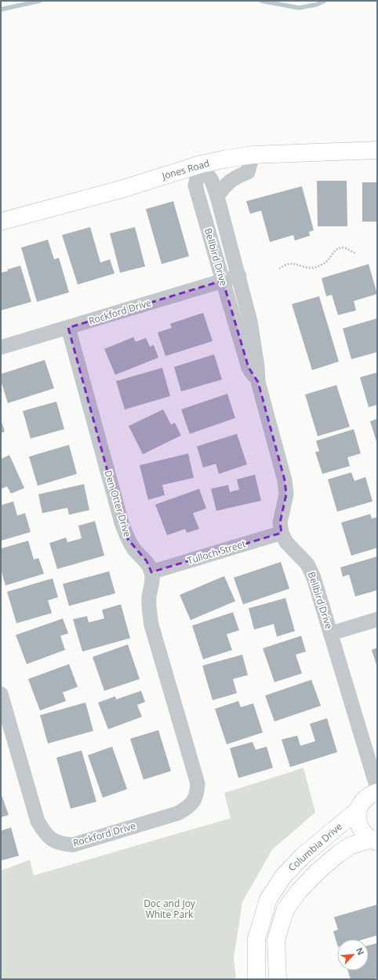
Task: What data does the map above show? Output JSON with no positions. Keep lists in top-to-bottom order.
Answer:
{
  "streets": {
    "street": [
      "Jones Road",
      "Bellbird Drive",
      "Rockford Drive",
      "Den Otter Drive",
      "Tulloch Street",
      "Columbia Drive"
    ]
  },
  "crossings": [
    ["Jones Road", "Bellbird Drive"],
    ["Bellbird Drive", "Rockford Drive"],
    ["Bellbird Drive", "Tulloch Street"],
    ["Rockford Drive", "Den Otter Drive"],
    ["Rockford Drive", "Tulloch Street"],
    ["Den Otter Drive", "Tulloch Street"]
  ],
  "parks": ["Doc and Joy White Park"],
  "north": "top right"
}
